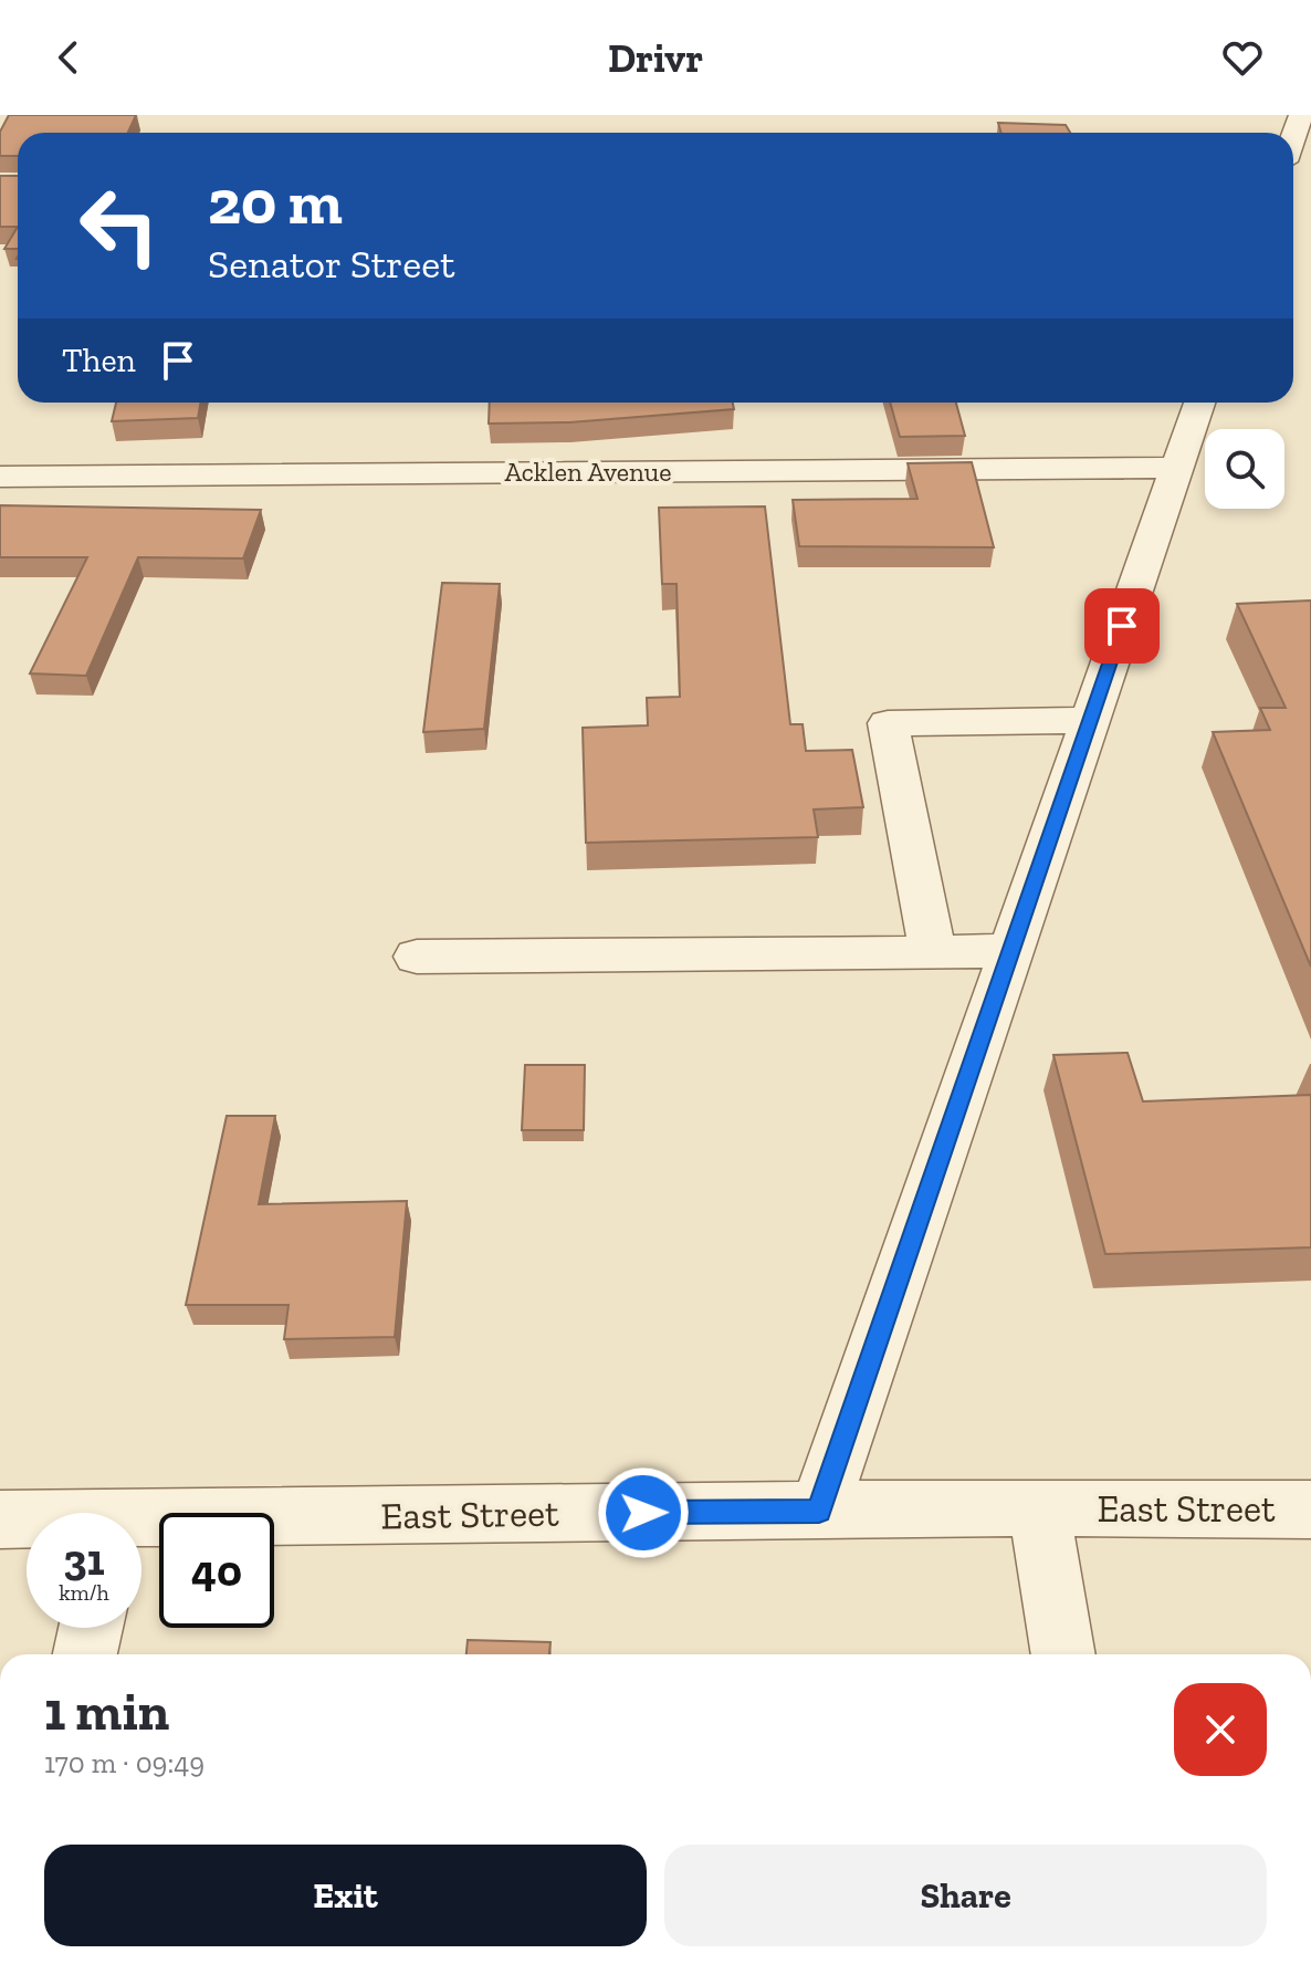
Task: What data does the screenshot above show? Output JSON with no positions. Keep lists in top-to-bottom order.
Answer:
{
  "streets": {
    "street": ["Acklen Avenue", "East Street"]
  },
  "page": {
    "header": "Drivr",
    "turn": ["20 m", "Senator Street"],
    "then": "Then",
    "speed": "31 km/h",
    "limit": "40",
    "heading": ["1 min", "170 m · 09:49"],
    "buttons": ["Exit", "Share"]
  }
}
